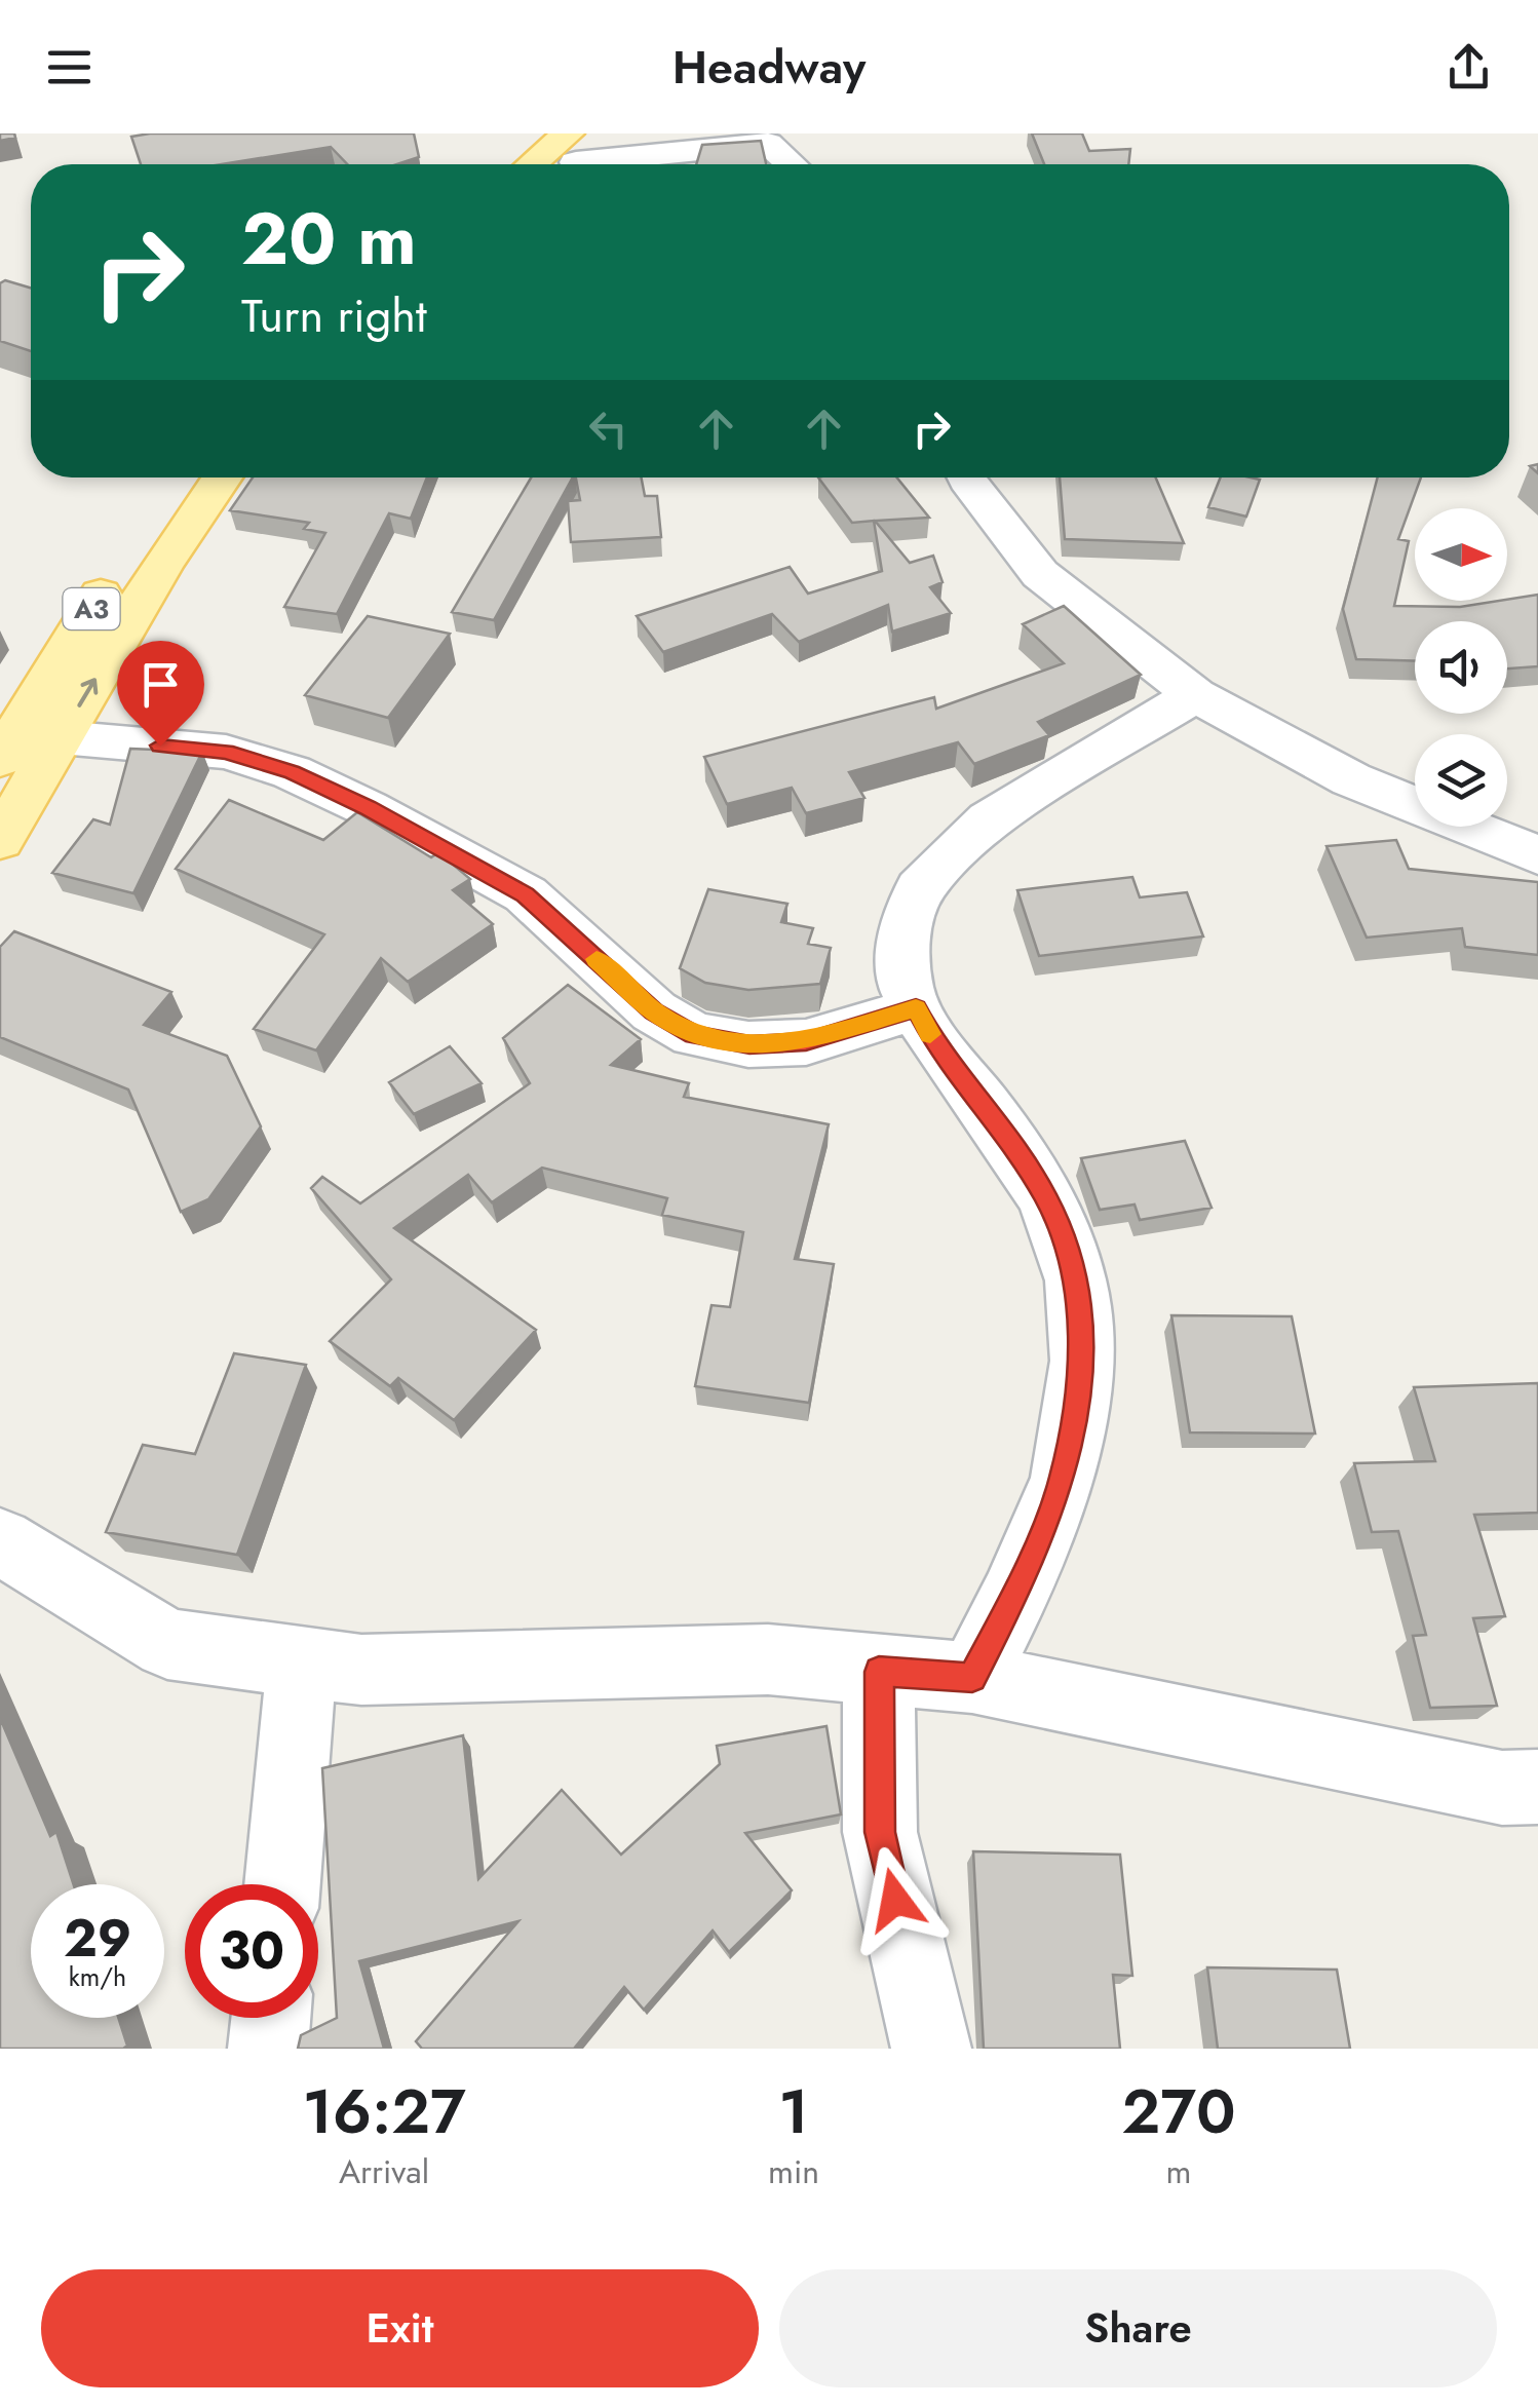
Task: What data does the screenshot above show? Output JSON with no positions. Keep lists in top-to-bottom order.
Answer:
{
  "streets": {
    "main road": ["A3"]
  },
  "north": "right",
  "page": {
    "header": "Headway",
    "turn": ["20 m", "Turn right"],
    "speed": "29 km/h",
    "limit": "30",
    "eta": [
      "16:27",
      "Arrival",
      "1",
      "min",
      "270",
      "m"
    ],
    "buttons": ["Exit", "Share"]
  }
}
